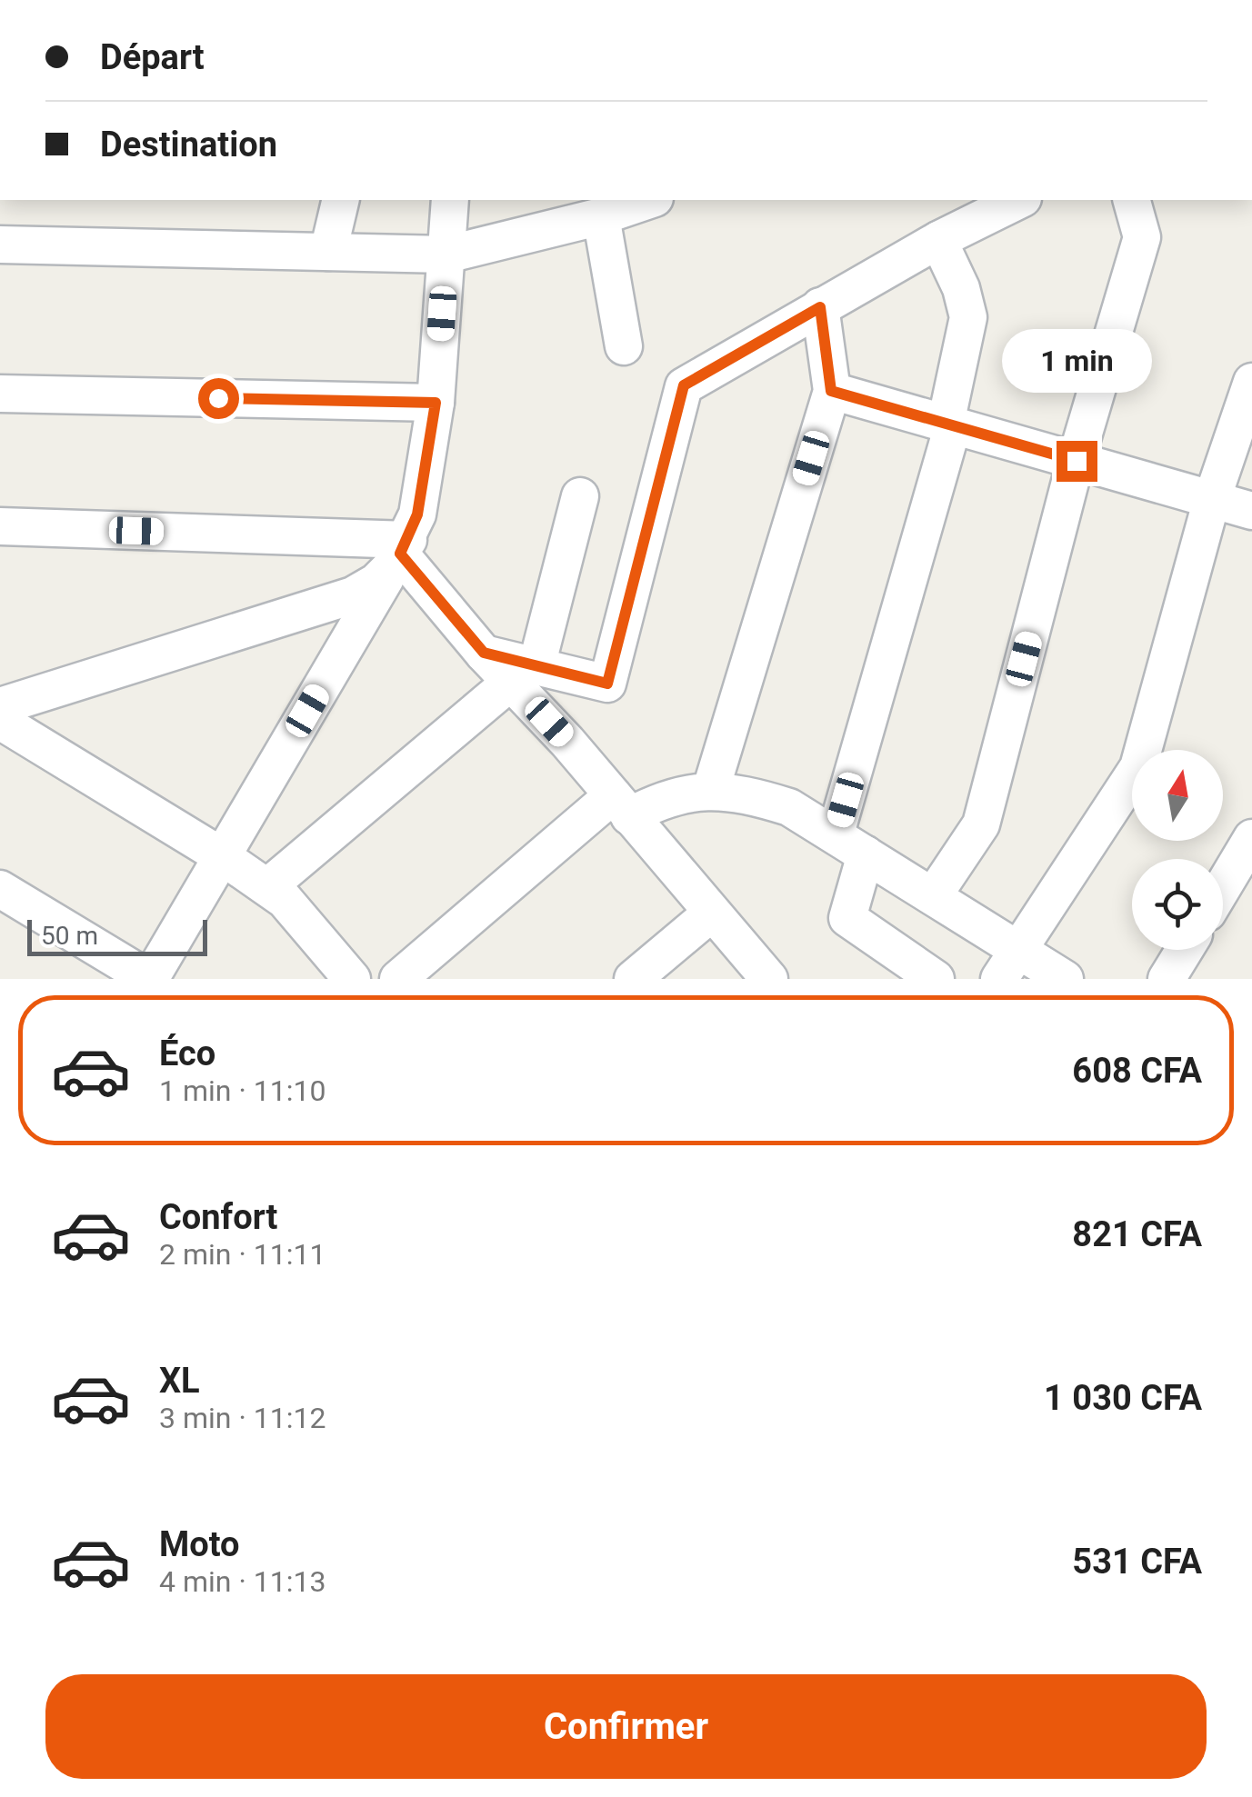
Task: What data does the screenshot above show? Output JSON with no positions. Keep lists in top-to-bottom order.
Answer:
{
  "scale_bar": "50 m",
  "north": "top",
  "page": {
    "banner": ["Départ", "Destination"],
    "bubble": "1 min",
    "scale": "50 m",
    "list": [
      {
        "name": "Éco",
        "note": "1 min · 11:10",
        "value": "608 CFA"
      },
      {
        "name": "Confort",
        "note": "2 min · 11:11",
        "value": "821 CFA"
      },
      {
        "name": "XL",
        "note": "3 min · 11:12",
        "value": "1 030 CFA"
      },
      {
        "name": "Moto",
        "note": "4 min · 11:13",
        "value": "531 CFA"
      }
    ],
    "buttons": "Confirmer"
  }
}
